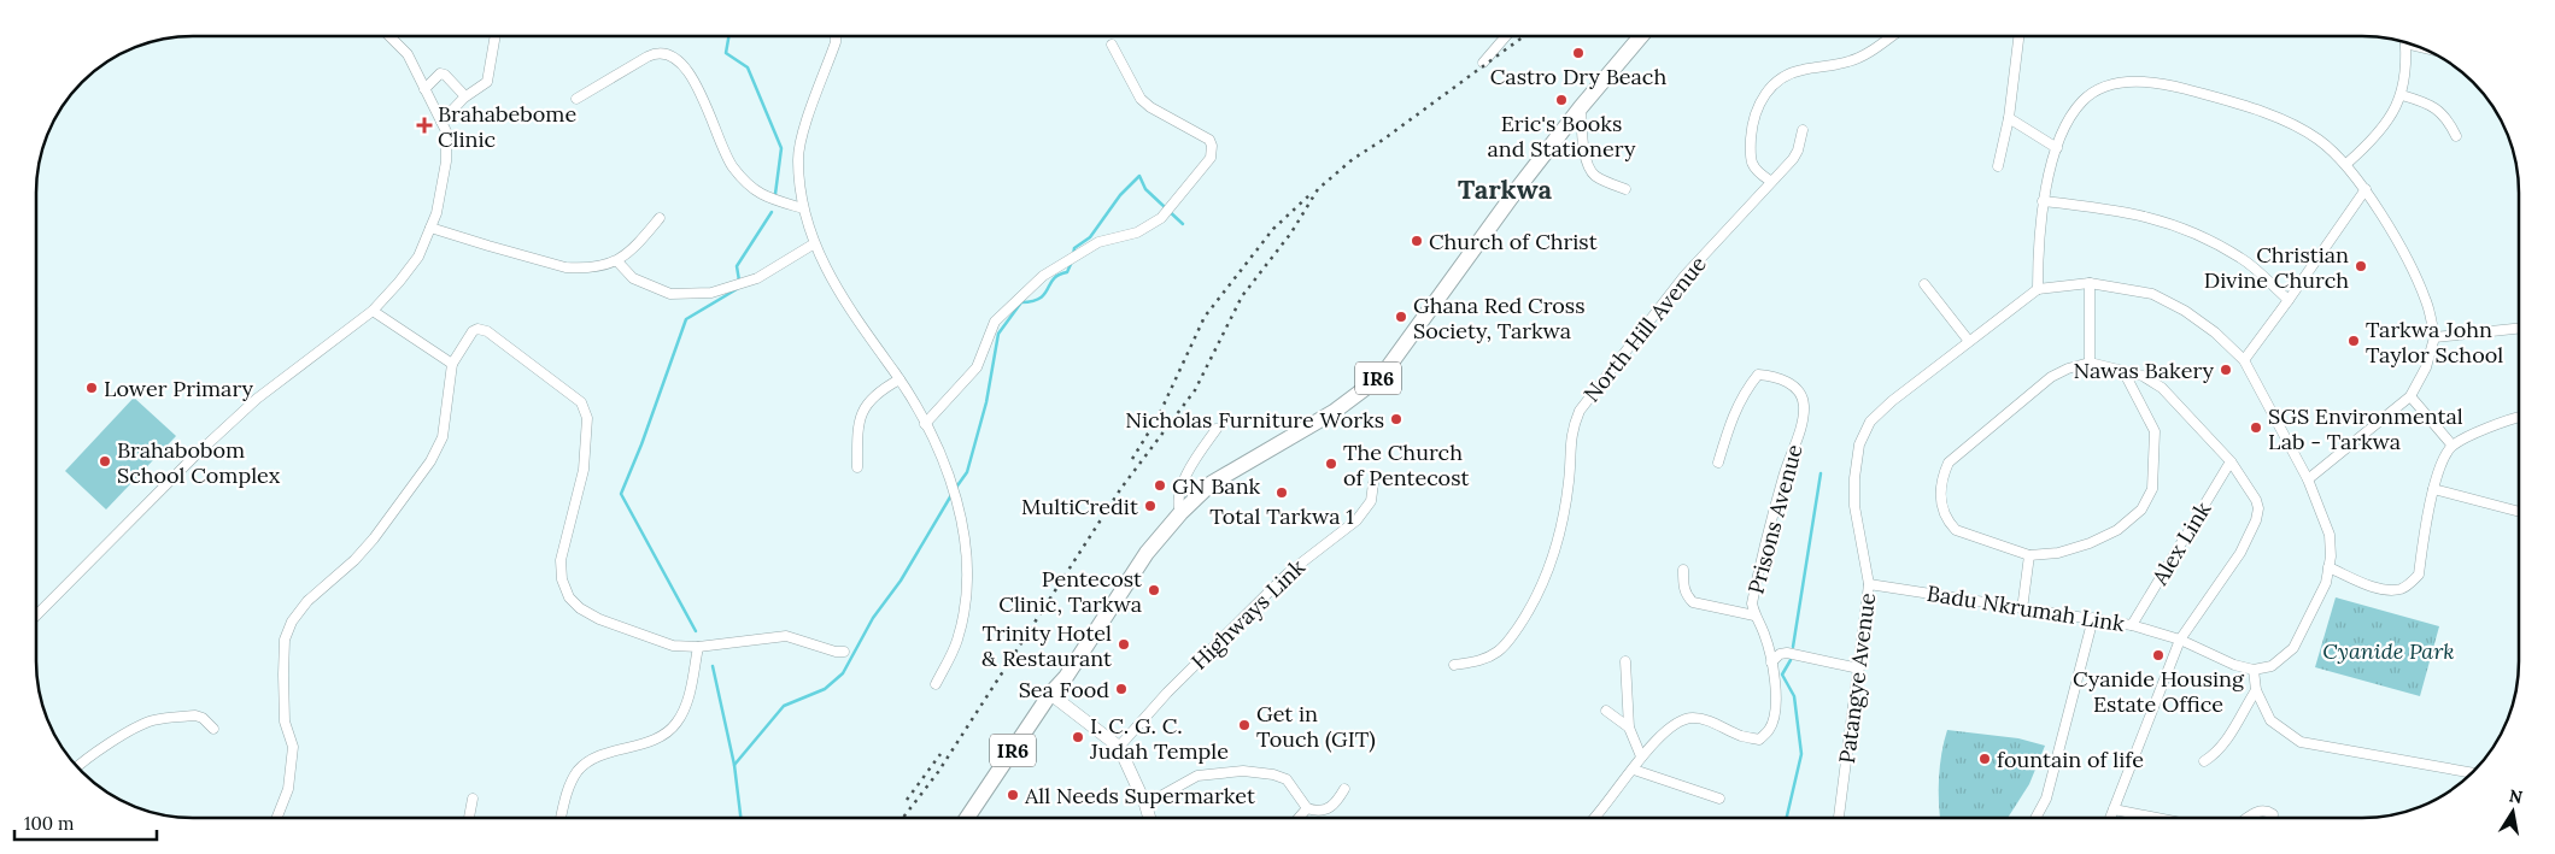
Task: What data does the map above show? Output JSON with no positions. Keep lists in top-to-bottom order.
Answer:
{
  "streets": {
    "main road": ["IR6"],
    "street": [
      "North Hill Avenue",
      "Prisons Avenue",
      "Alex Link",
      "Badu Nkrumah Link",
      "Highways Link",
      "Patangye Avenue"
    ]
  },
  "crossings": [
    ["Alex Link", "Badu Nkrumah Link"],
    ["Badu Nkrumah Link", "Patangye Avenue"]
  ],
  "districts": ["Tarkwa"],
  "parks": ["Cyanide Park"],
  "places": {
    "other": [
      "Castro Dry Beach",
      "Eric's Books and Stationery",
      "Church of Christ",
      "Christian Divine Church",
      "Ghana Red Cross Society, Tarkwa",
      "Tarkwa John Taylor School",
      "Nawas Bakery",
      "Lower Primary",
      "Nicholas Furniture Works",
      "SGS Environmental Lab - Tarkwa",
      "Brahabobom School Complex",
      "The Church of Pentecost",
      "GN Bank",
      "Total Tarkwa 1",
      "MultiCredit",
      "Pentecost Clinic, Tarkwa",
      "Trinity Hotel & Restaurant",
      "Cyanide Housing Estate Office",
      "Sea Food",
      "Get in Touch (GIT)",
      "I. C. G. C. Judah Temple",
      "fountain of life",
      "All Needs Supermarket"
    ],
    "health": ["Brahabebome Clinic"]
  },
  "scale_bar": "100 m",
  "north": "top"
}
